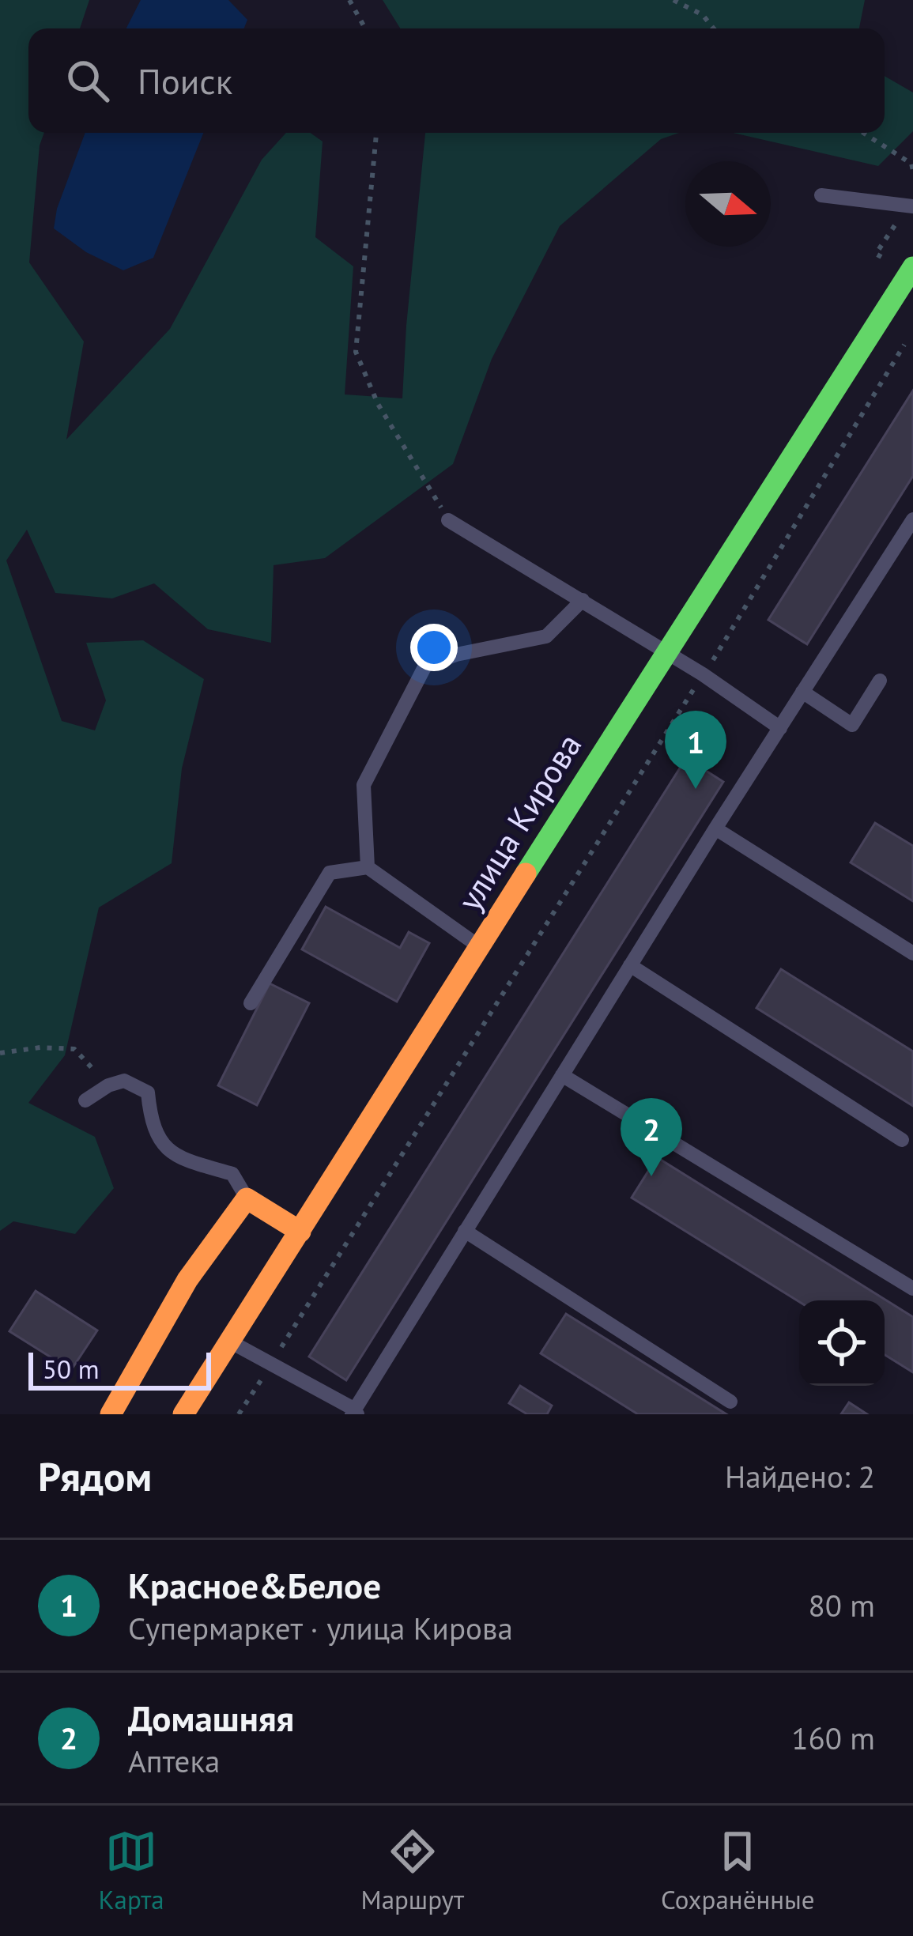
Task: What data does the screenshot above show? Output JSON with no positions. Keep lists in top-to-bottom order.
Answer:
{
  "streets": {
    "street": ["улица Кирова"]
  },
  "scale_bar": "50 m",
  "north": "right",
  "page": {
    "search": "Поиск",
    "pins": ["1", "2"],
    "scale": "50 m",
    "heading": ["Рядом", "Найдено: 2"],
    "list": [
      {
        "mark": "1",
        "name": "Красное&Белое",
        "note": "Супермаркет · улица Кирова",
        "value": "80 m"
      },
      {
        "mark": "2",
        "name": "Домашняя",
        "note": "Аптека",
        "value": "160 m"
      }
    ],
    "nav": ["Карта", "Маршрут", "Сохранённые"]
  }
}
